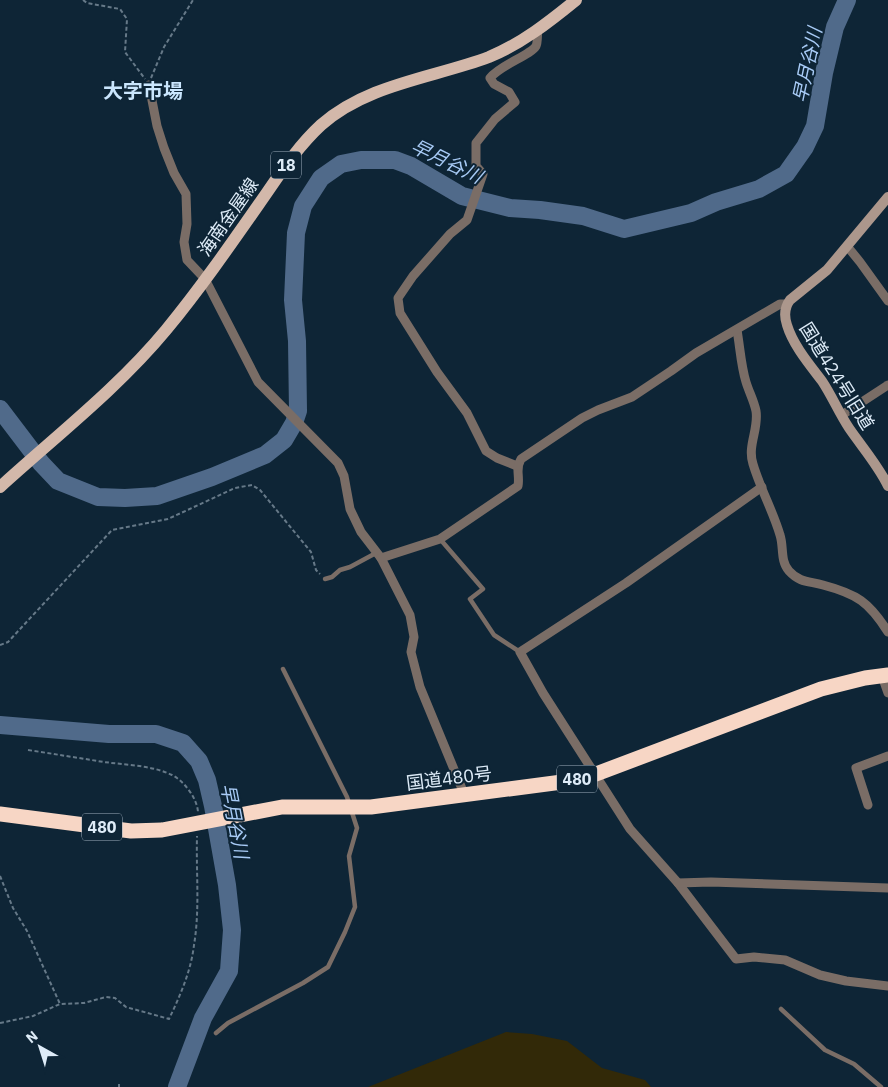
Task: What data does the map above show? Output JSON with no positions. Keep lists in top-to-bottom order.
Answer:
{
  "streets": {
    "highway": ["国道480号", "480"],
    "main road": ["18", "海南金屋線"],
    "street": ["国道424号旧道"]
  },
  "districts": ["大字市場"],
  "water": ["早月谷川"],
  "north": "top left"
}
